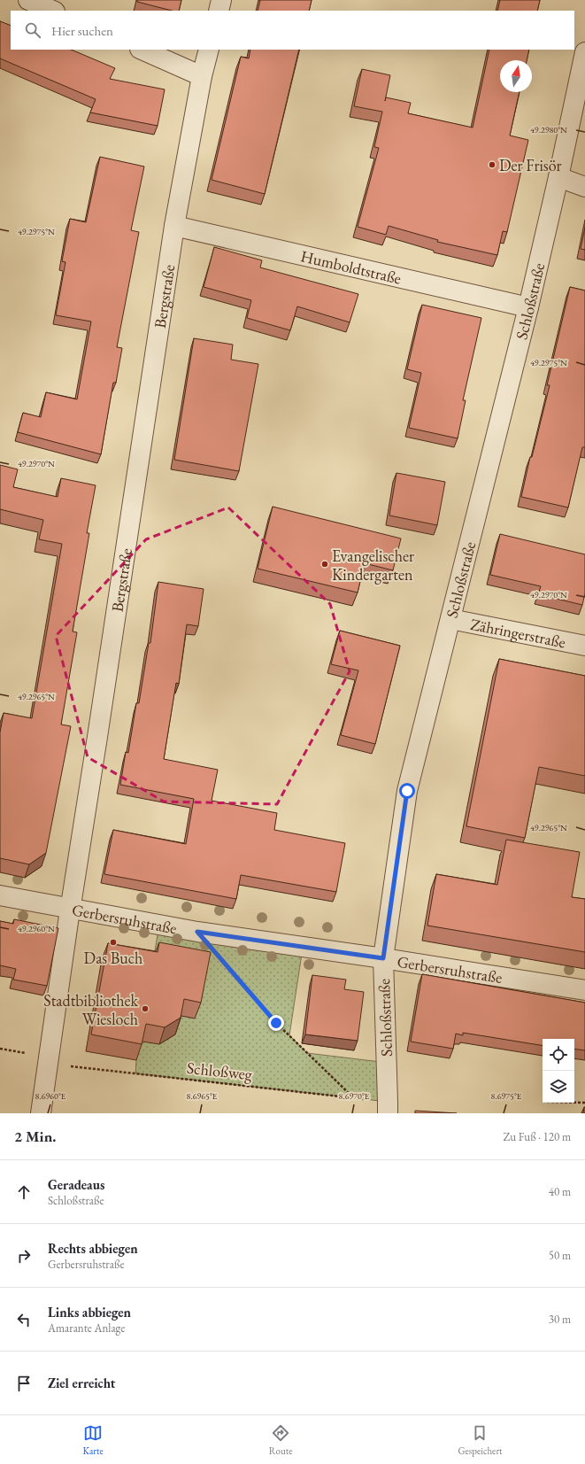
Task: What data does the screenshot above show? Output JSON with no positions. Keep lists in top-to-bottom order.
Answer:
{
  "streets": {
    "street": [
      "Humboldtstraße",
      "Bergstraße",
      "Schloßstraße",
      "Zähringerstraße",
      "Gerbersruhstraße"
    ],
    "path": ["Schloßweg"]
  },
  "crossings": [
    ["Humboldtstraße", "Bergstraße"],
    ["Humboldtstraße", "Schloßstraße"],
    ["Bergstraße", "Gerbersruhstraße"],
    ["Bergstraße", "Schloßweg"],
    ["Schloßstraße", "Zähringerstraße"],
    ["Schloßstraße", "Gerbersruhstraße"],
    ["Schloßstraße", "Schloßweg"]
  ],
  "places": [
    "Der Frisör",
    "Evangelischer Kindergarten",
    "Das Buch",
    "Stadtbibliothek Wiesloch"
  ],
  "north": "top",
  "page": {
    "search": "Hier suchen",
    "heading": ["2 Min.", "Zu Fuß · 120 m"],
    "list": [
      ["Geradeaus", "Schloßstraße", "40 m"],
      ["Rechts abbiegen", "Gerbersruhstraße", "50 m"],
      ["Links abbiegen", "Amarante Anlage", "30 m"],
      "Ziel erreicht"
    ],
    "nav": ["Karte", "Route", "Gespeichert"]
  },
  "coordinates": [
    "49.2980°N",
    "49.2975°N",
    "49.2970°N",
    "49.2965°N",
    "49.2960°N",
    "8.6960°E",
    "8.6965°E",
    "8.6970°E",
    "8.6975°E"
  ]
}
